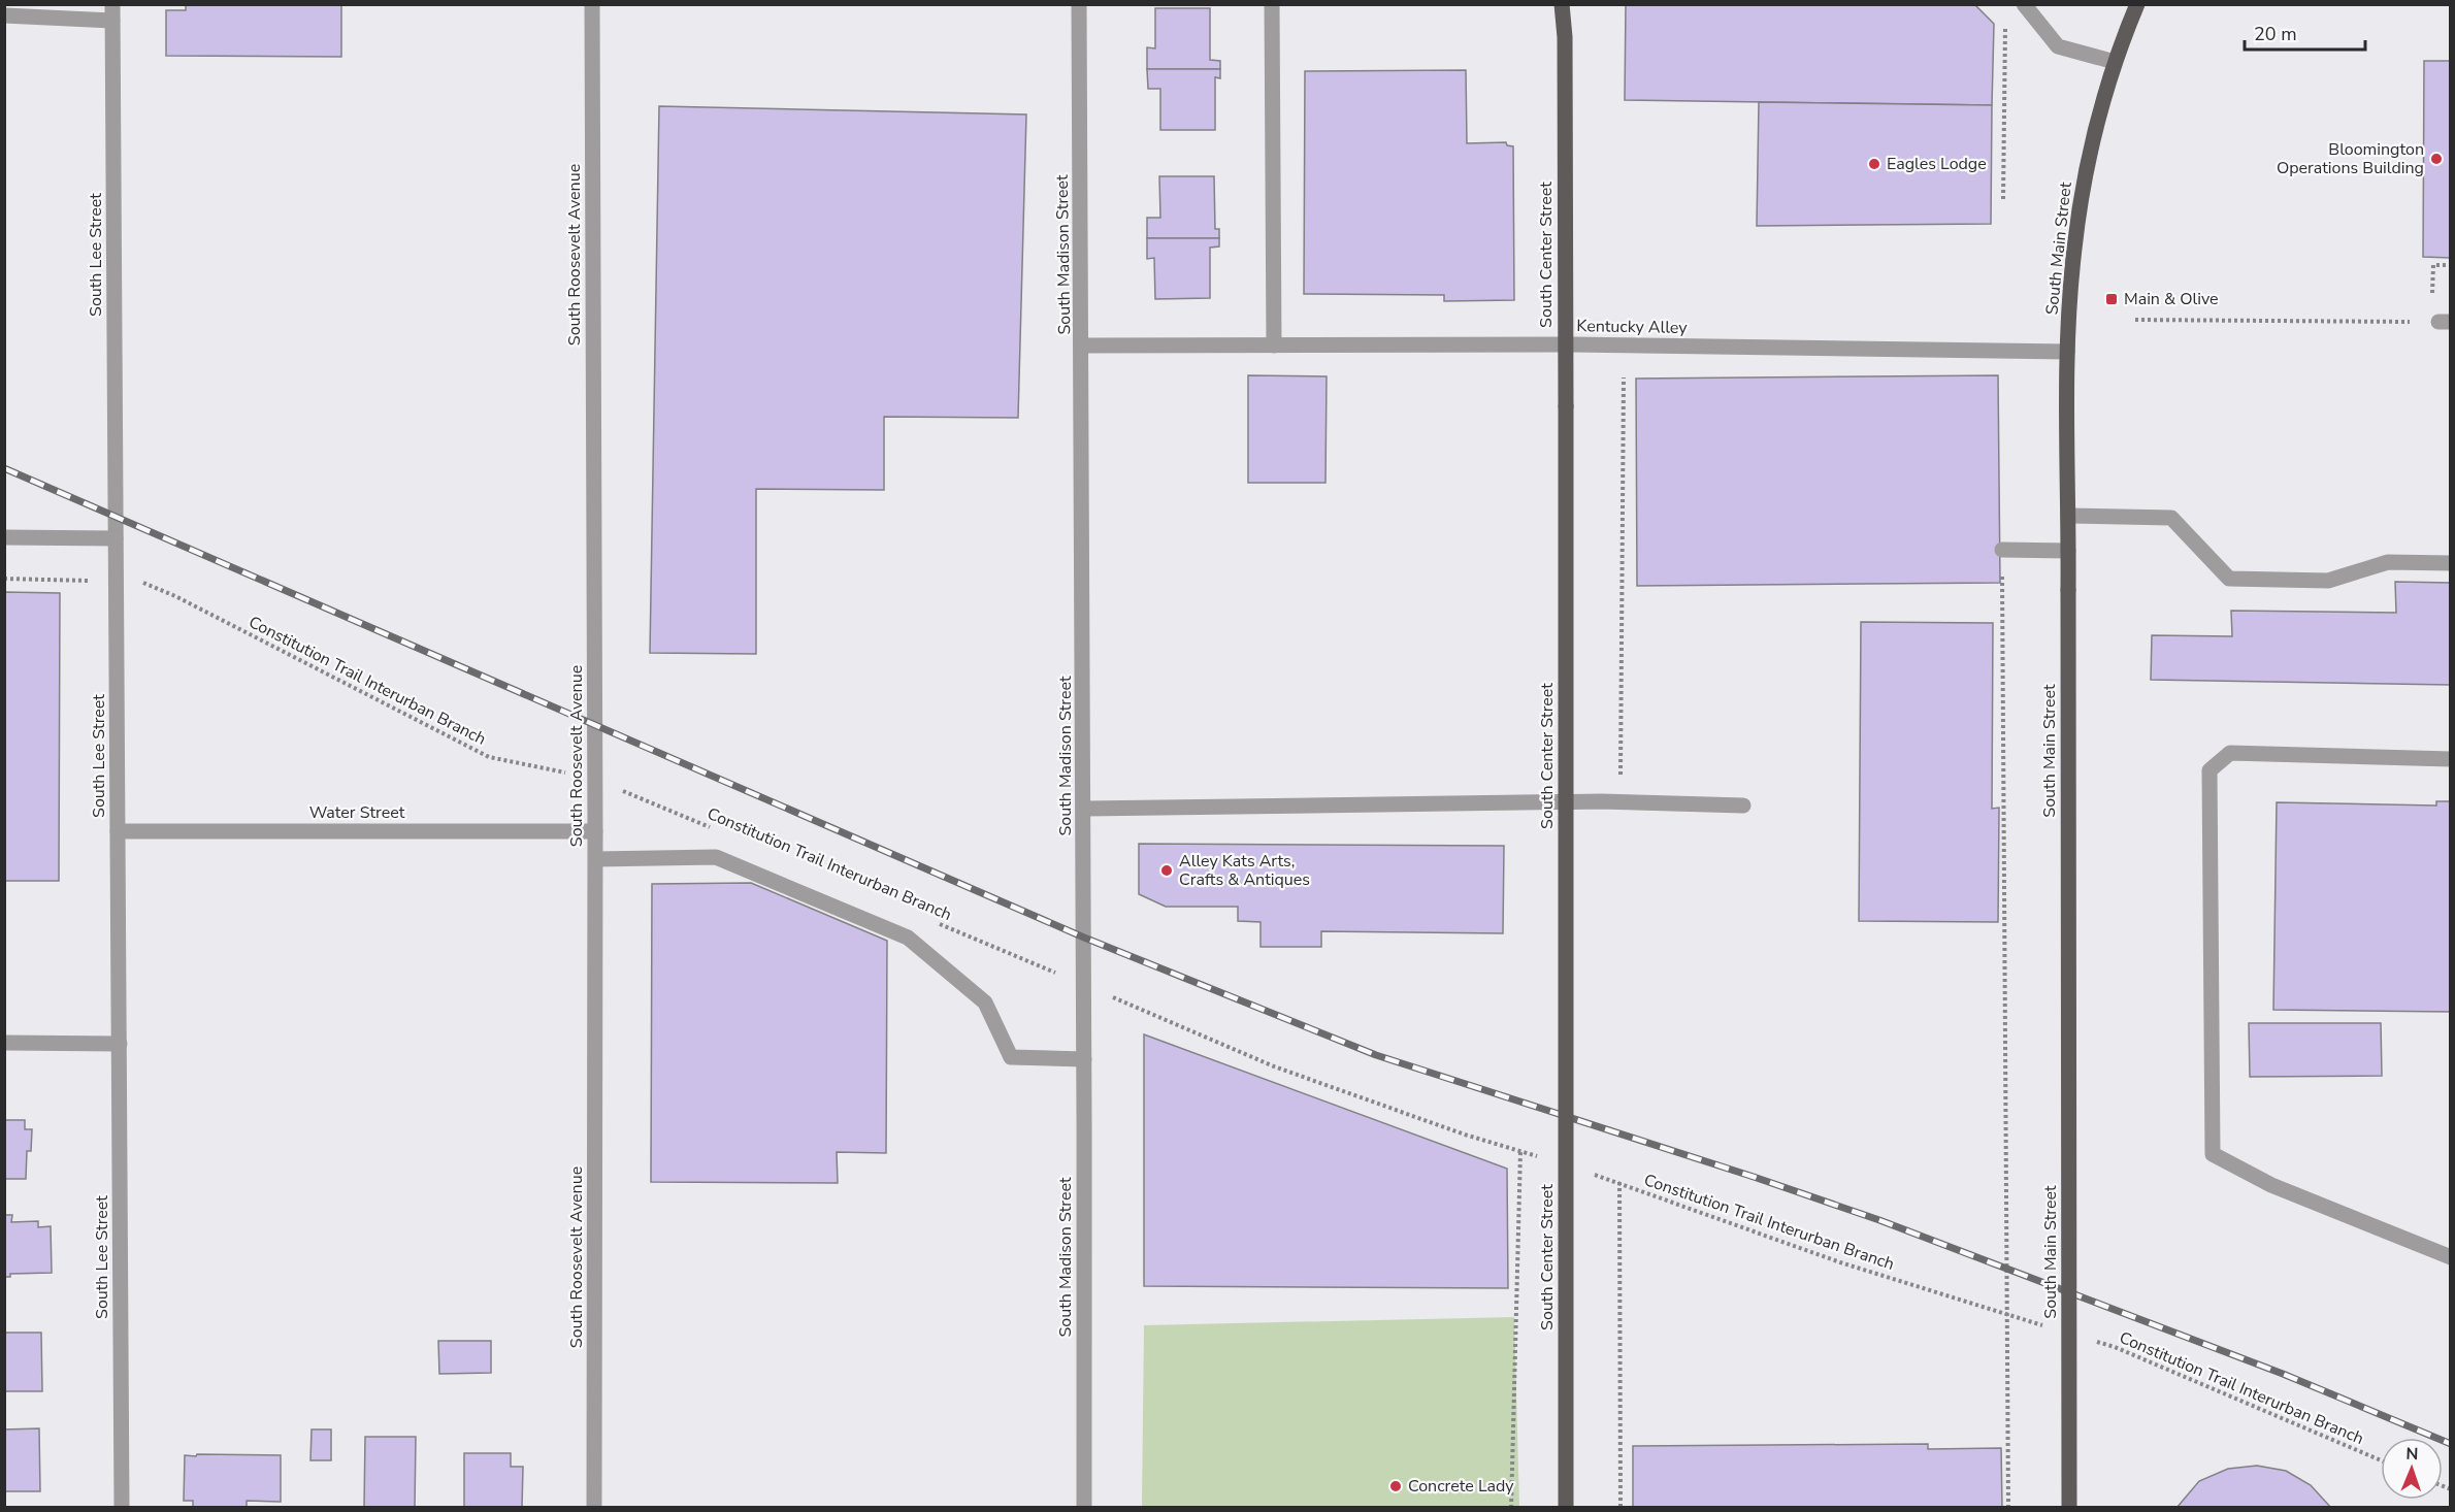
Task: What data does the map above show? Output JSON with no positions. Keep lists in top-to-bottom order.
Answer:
{
  "streets": {
    "main road": ["South Main Street", "South Center Street"],
    "street": [
      "South Lee Street",
      "South Roosevelt Avenue",
      "South Madison Street",
      "Kentucky Alley",
      "Water Street"
    ],
    "path": ["Constitution Trail Interurban Branch"]
  },
  "crossings": [
    ["South Main Street", "Kentucky Alley"],
    ["South Lee Street", "Constitution Trail Interurban Branch"],
    ["South Lee Street", "Water Street"],
    ["South Roosevelt Avenue", "Constitution Trail Interurban Branch"],
    ["South Roosevelt Avenue", "Water Street"],
    ["South Madison Street", "Kentucky Alley"],
    ["South Center Street", "Kentucky Alley"]
  ],
  "places": {
    "other": [
      "Bloomington Operations Building",
      "Eagles Lodge",
      "Alley Kats Arts, Crafts & Antiques",
      "Concrete Lady"
    ],
    "transit": ["Main & Olive"]
  },
  "scale_bar": "20 m",
  "north": "top"
}
